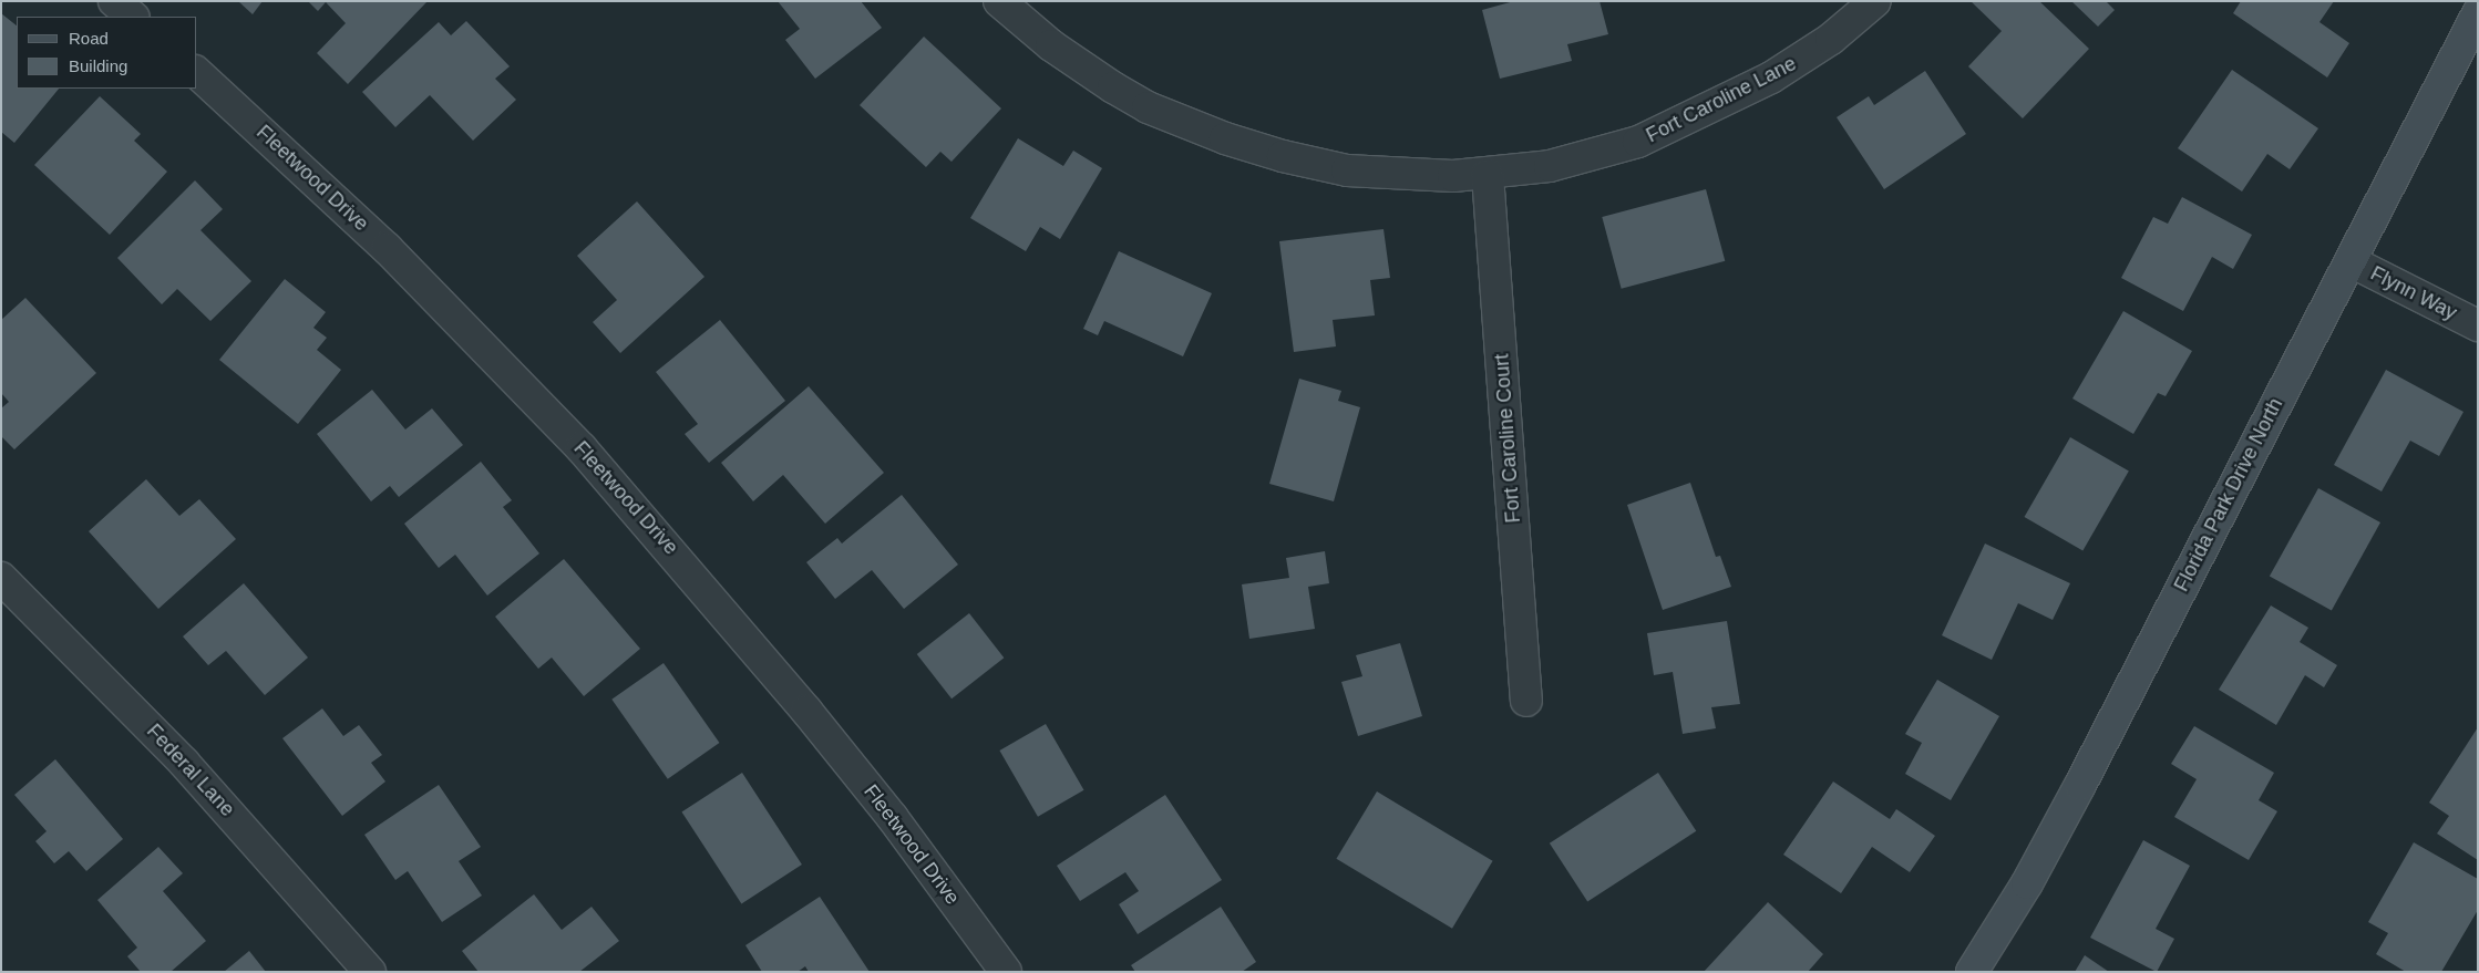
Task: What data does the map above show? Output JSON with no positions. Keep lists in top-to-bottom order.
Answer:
{
  "streets": {
    "street": [
      "Fort Caroline Lane",
      "Fleetwood Drive",
      "Flynn Way",
      "Fort Caroline Court",
      "Florida Park Drive North",
      "Federal Lane"
    ]
  },
  "crossings": [
    ["Fort Caroline Lane", "Fort Caroline Court"],
    ["Flynn Way", "Florida Park Drive North"]
  ],
  "legend": ["Road", "Building"]
}
